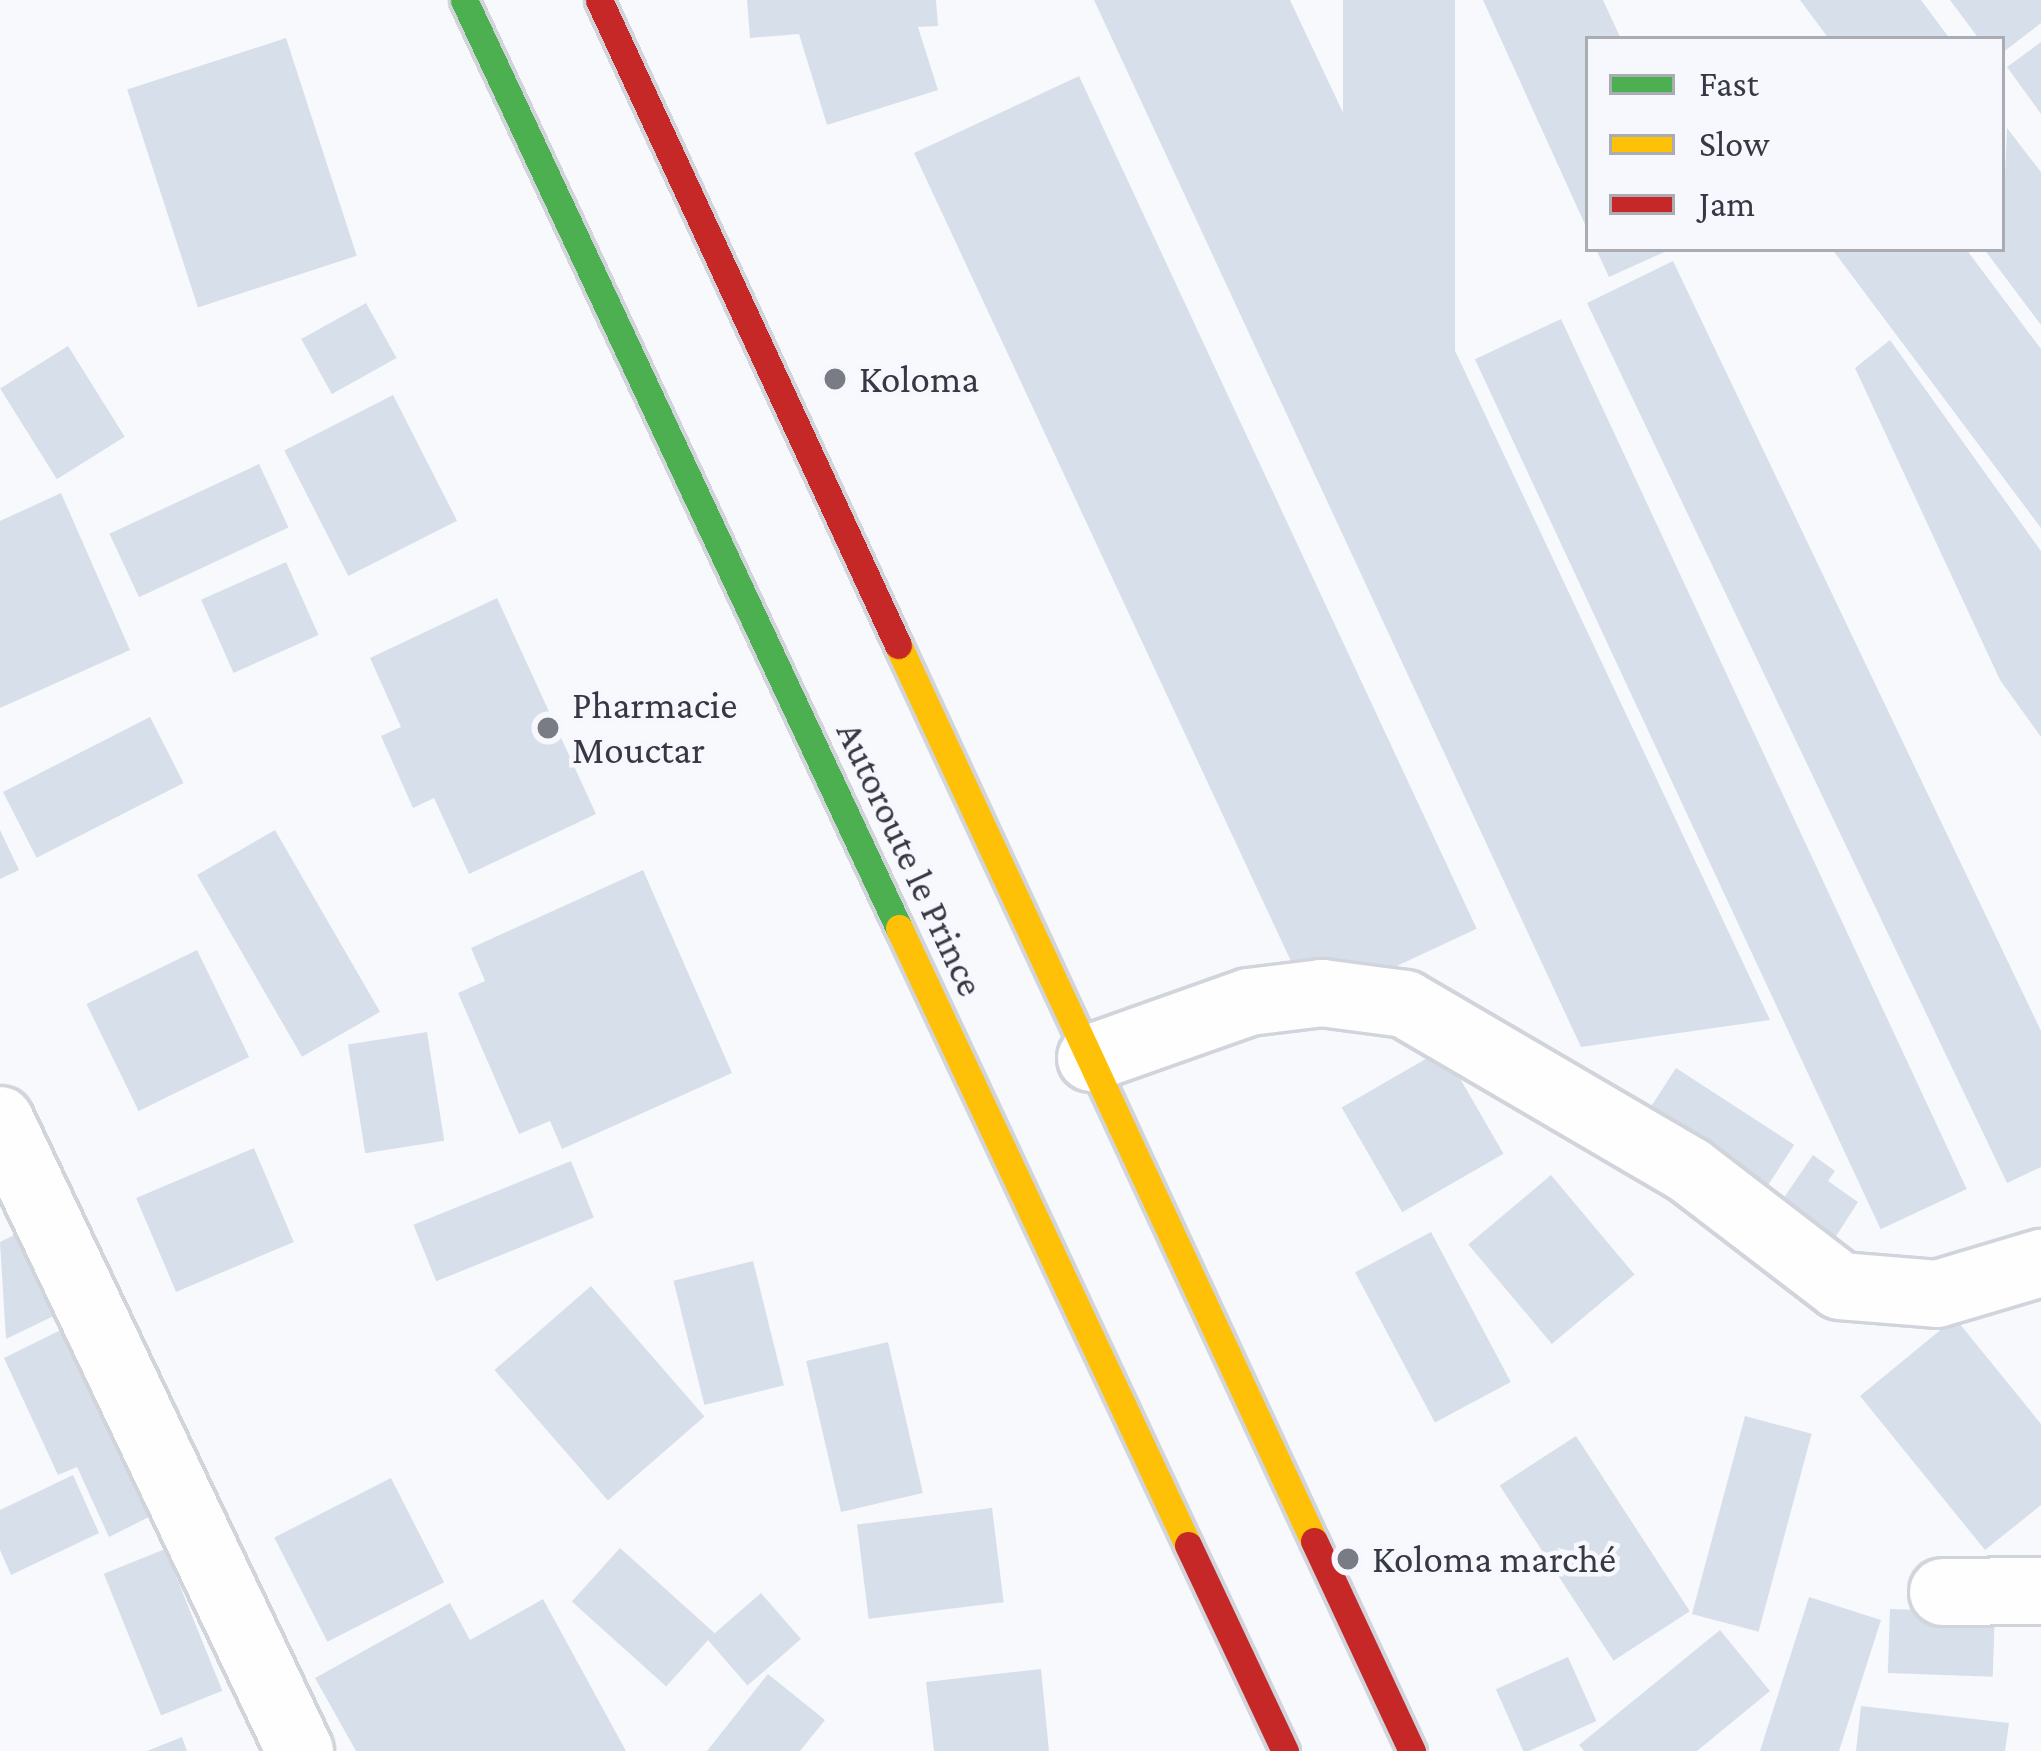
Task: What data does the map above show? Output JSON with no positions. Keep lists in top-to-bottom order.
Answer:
{
  "streets": {
    "main road": ["Autoroute le Prince"]
  },
  "places": ["Koloma", "Pharmacie Mouctar", "Koloma marché"],
  "legend": ["Fast", "Slow", "Jam"]
}
